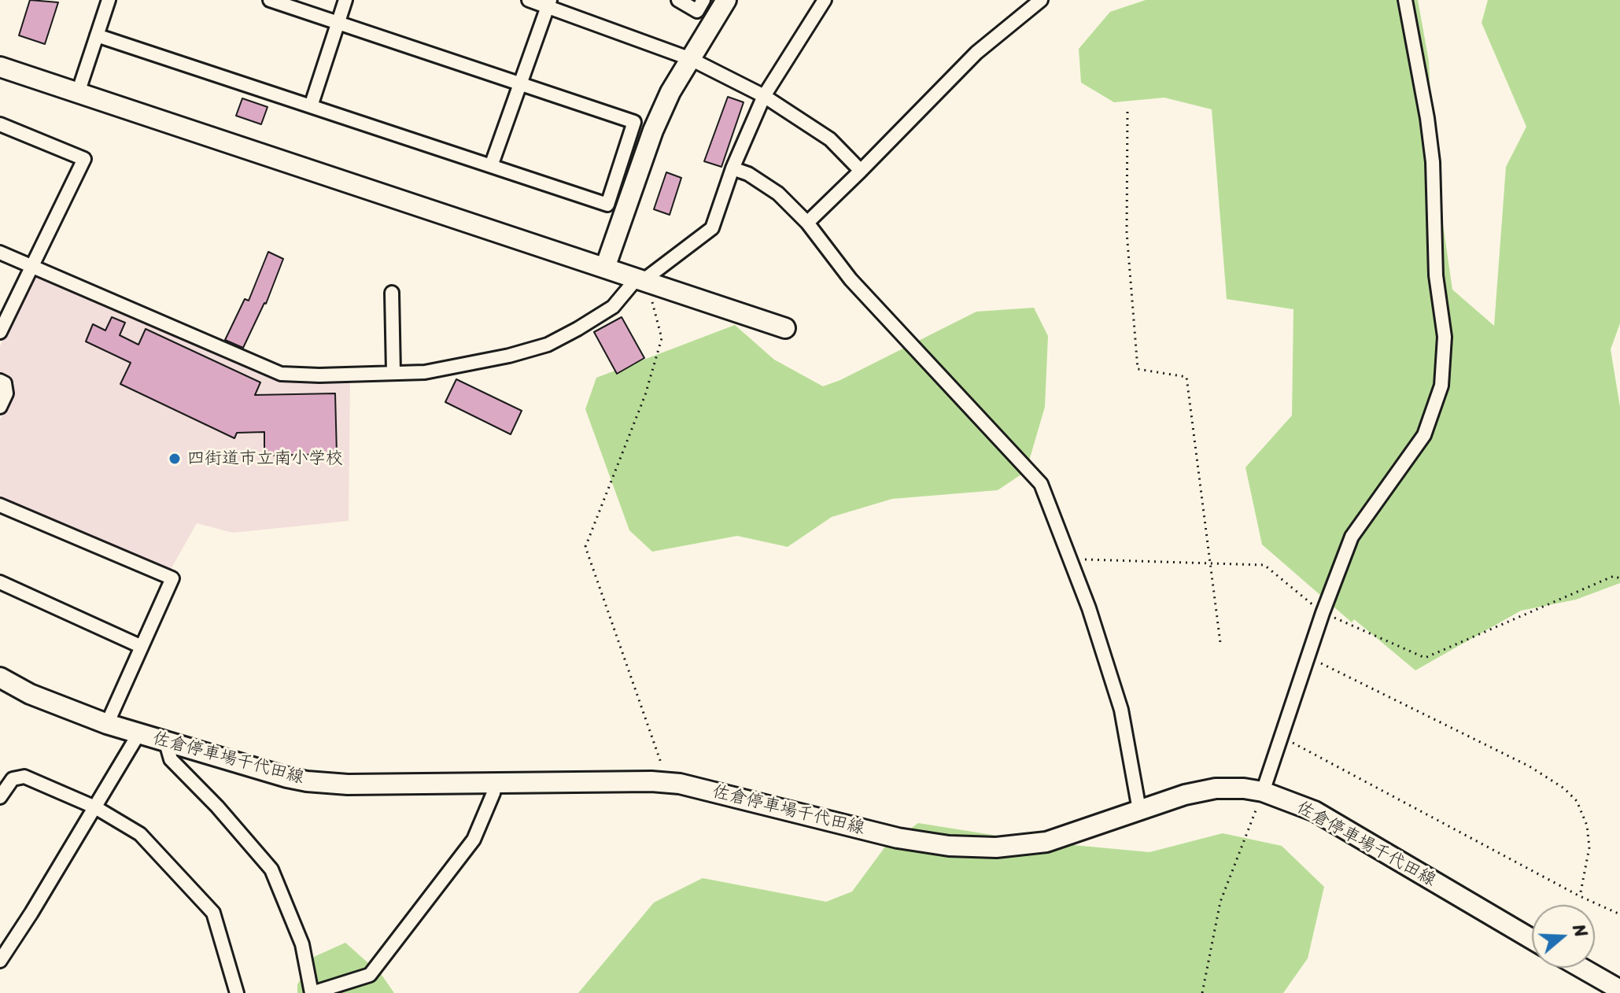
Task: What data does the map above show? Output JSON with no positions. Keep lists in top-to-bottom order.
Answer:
{
  "streets": {
    "main road": ["佐倉停車場千代田線"]
  },
  "places": ["四街道市立南小学校"],
  "north": "right"
}
